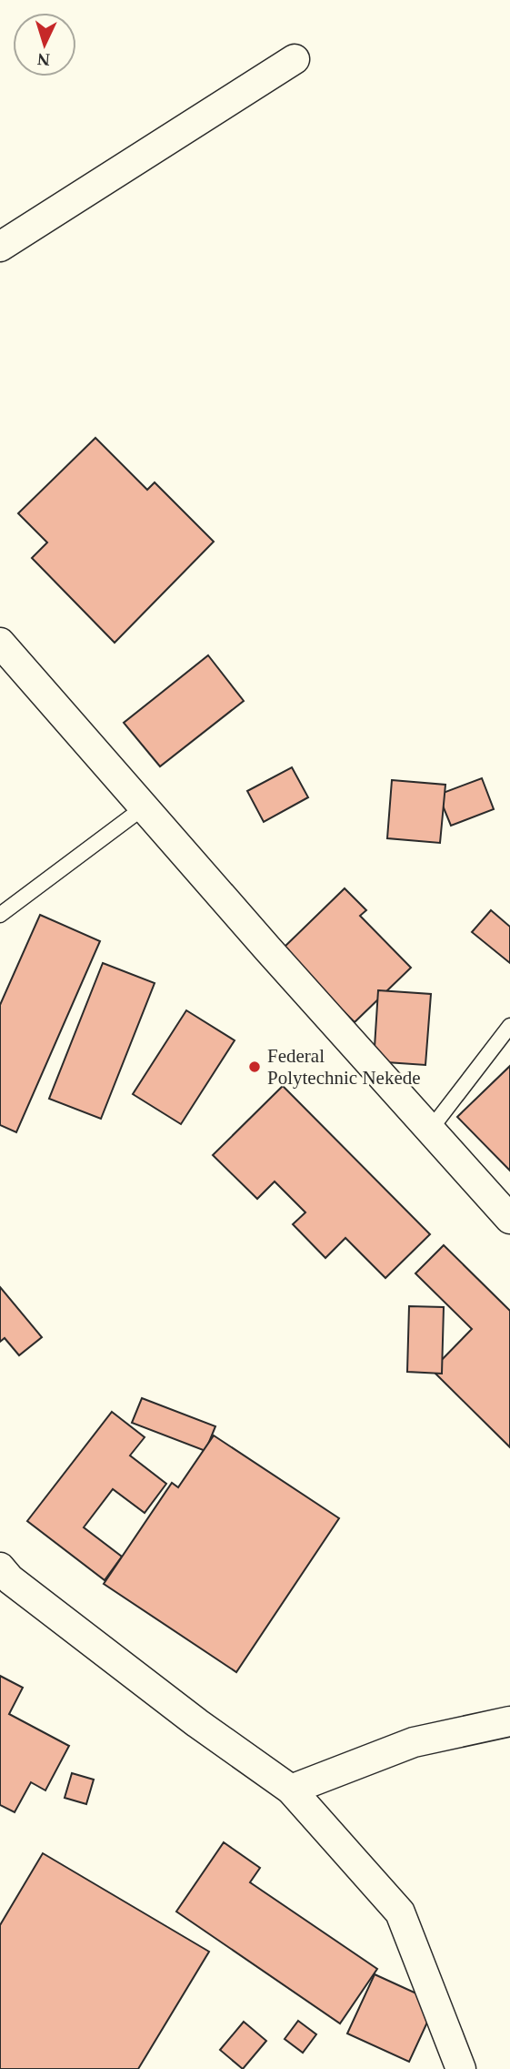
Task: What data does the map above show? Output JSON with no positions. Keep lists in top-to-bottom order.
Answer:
{
  "places": ["Federal Polytechnic Nekede"],
  "north": "bottom"
}
